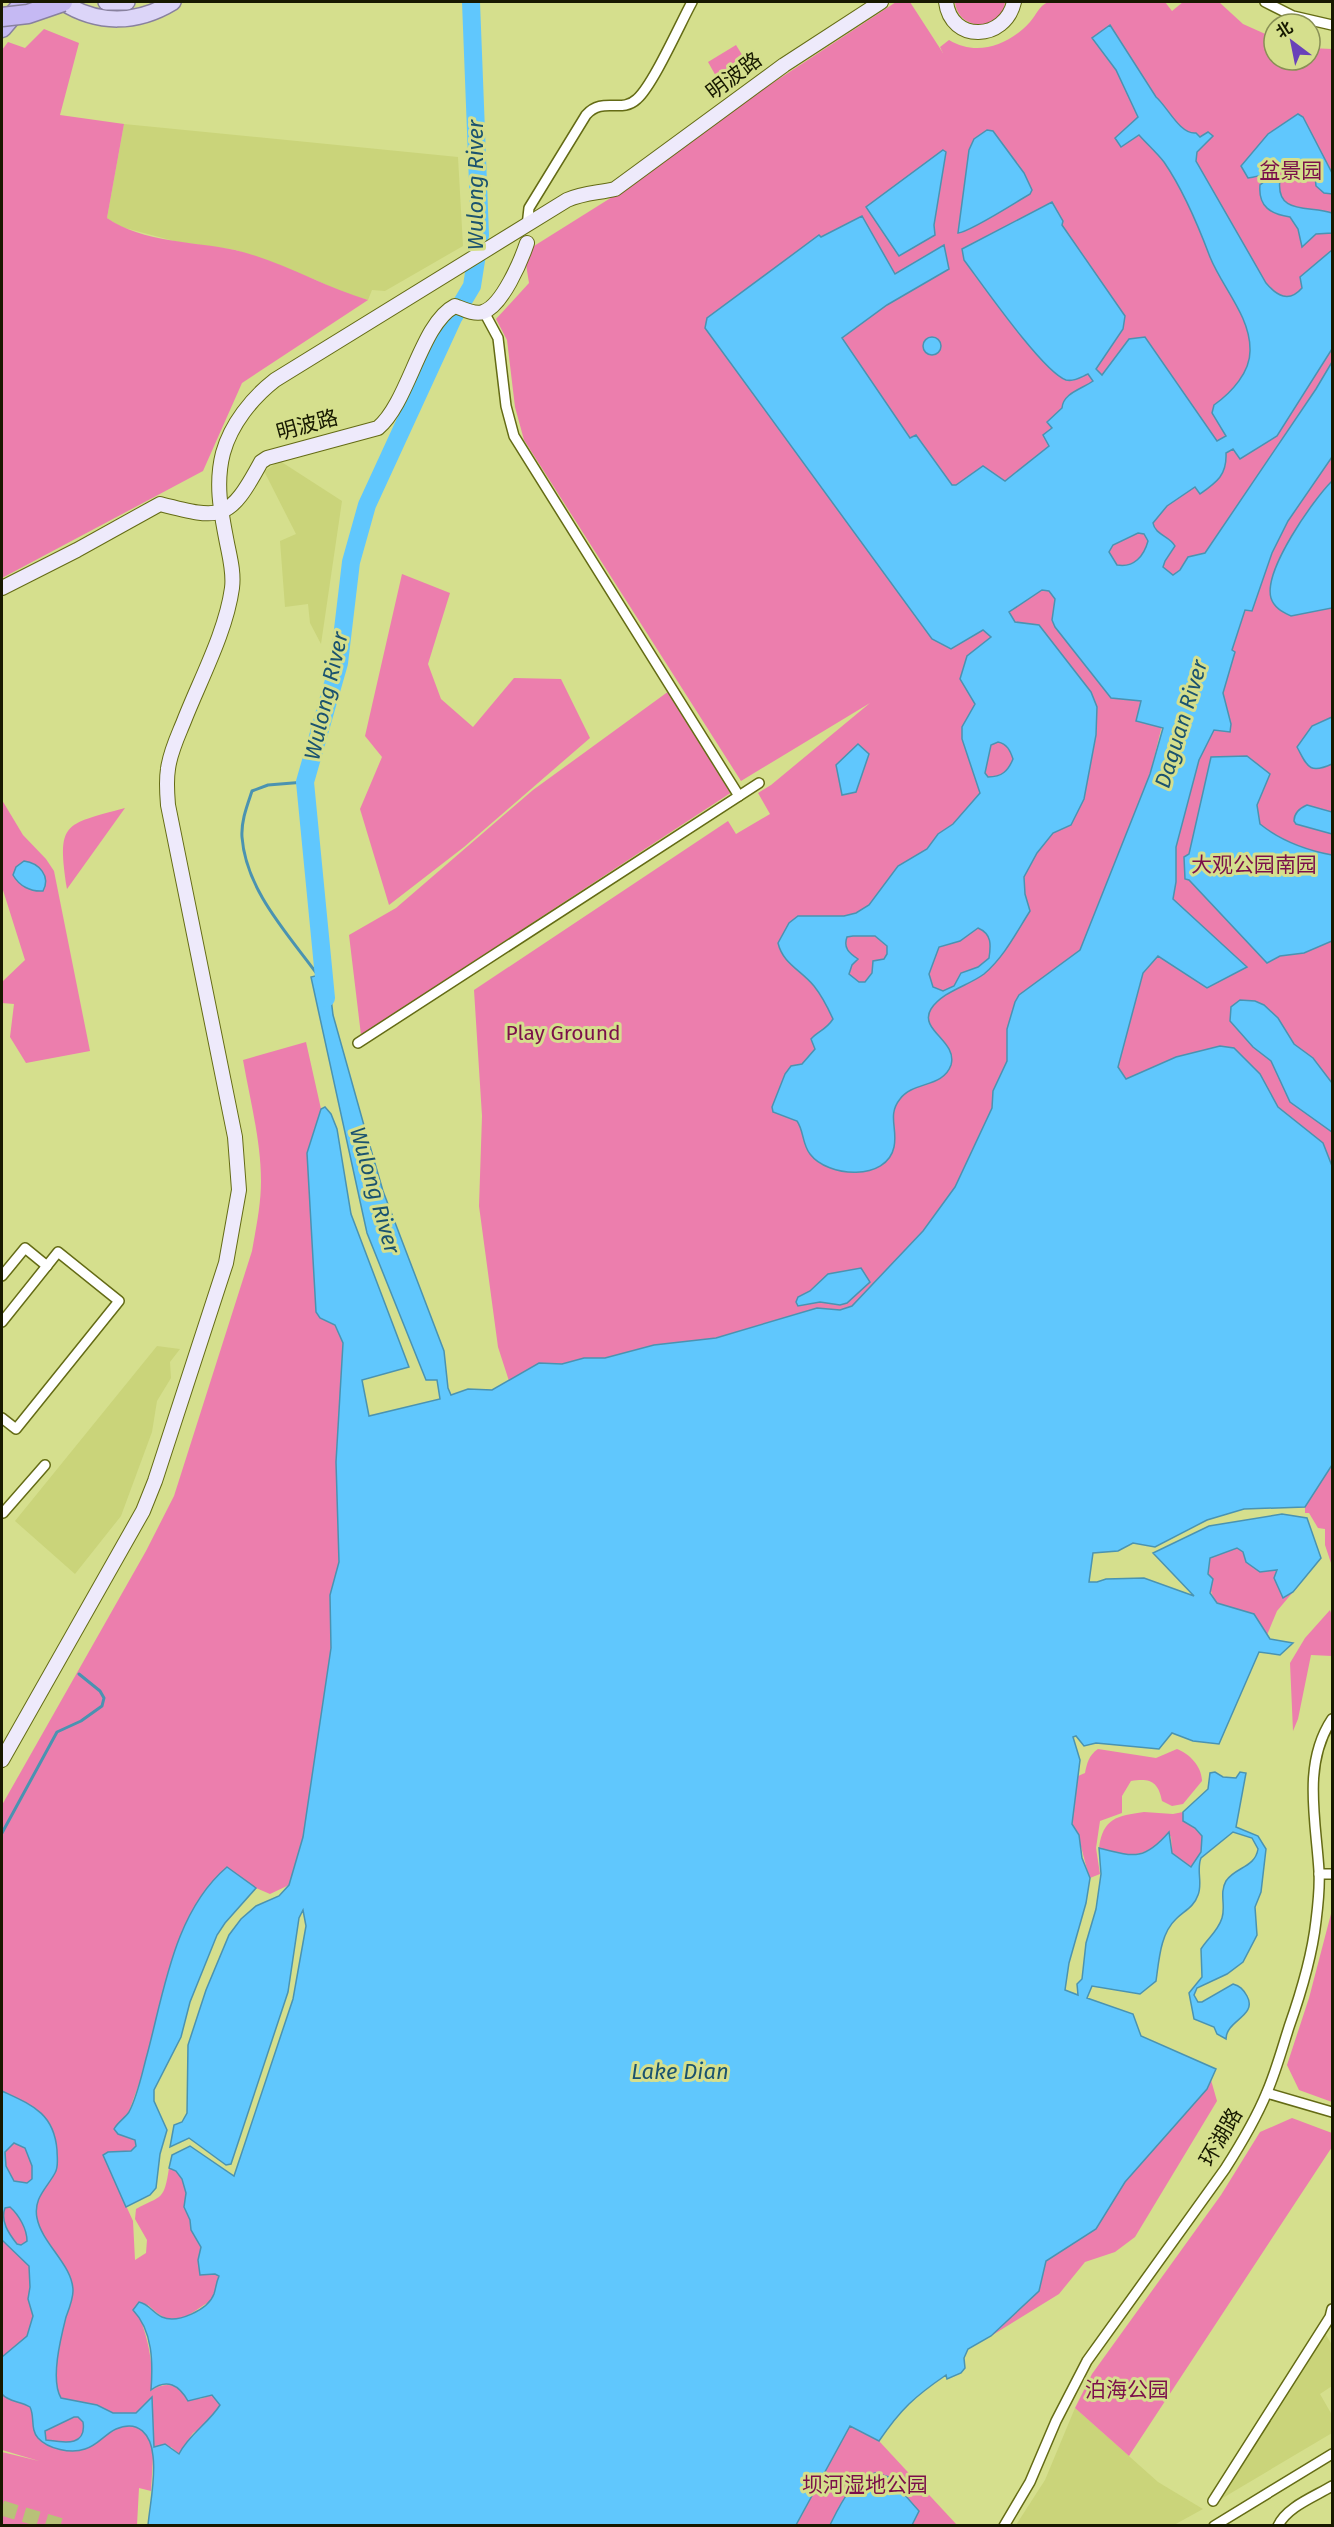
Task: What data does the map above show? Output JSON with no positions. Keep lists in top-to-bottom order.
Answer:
{
  "streets": {
    "street": ["明波路", "环湖路"]
  },
  "water": ["Wulong River", "Daguan River", "Lake Dian"],
  "parks": [
    "盆景园",
    "大观公园南园",
    "Play Ground",
    "泊海公园",
    "坝河湿地公园"
  ],
  "north": "top left"
}
